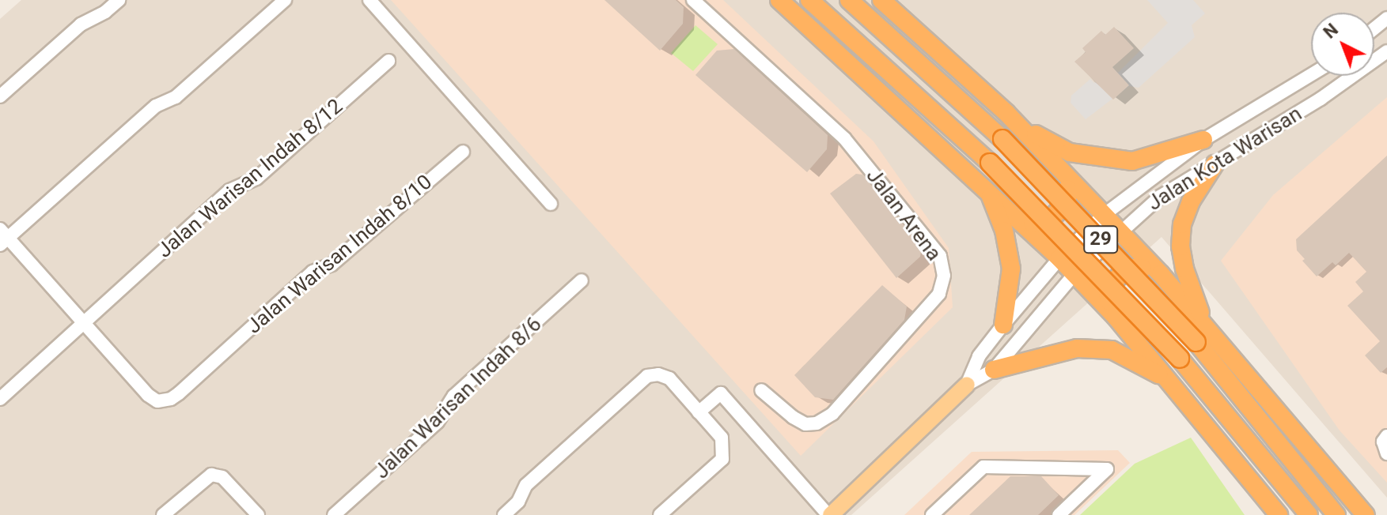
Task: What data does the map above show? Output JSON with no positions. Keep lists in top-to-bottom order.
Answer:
{
  "streets": {
    "highway": ["29"],
    "street": [
      "Jalan Kota Warisan",
      "Jalan Warisan Indah 8/12",
      "Jalan Arena",
      "Jalan Warisan Indah 8/10",
      "Jalan Warisan Indah 8/6"
    ]
  },
  "crossings": [
    ["Jalan Warisan Indah 8/12", "Jalan Warisan Indah 8/10"]
  ],
  "north": "top left"
}
